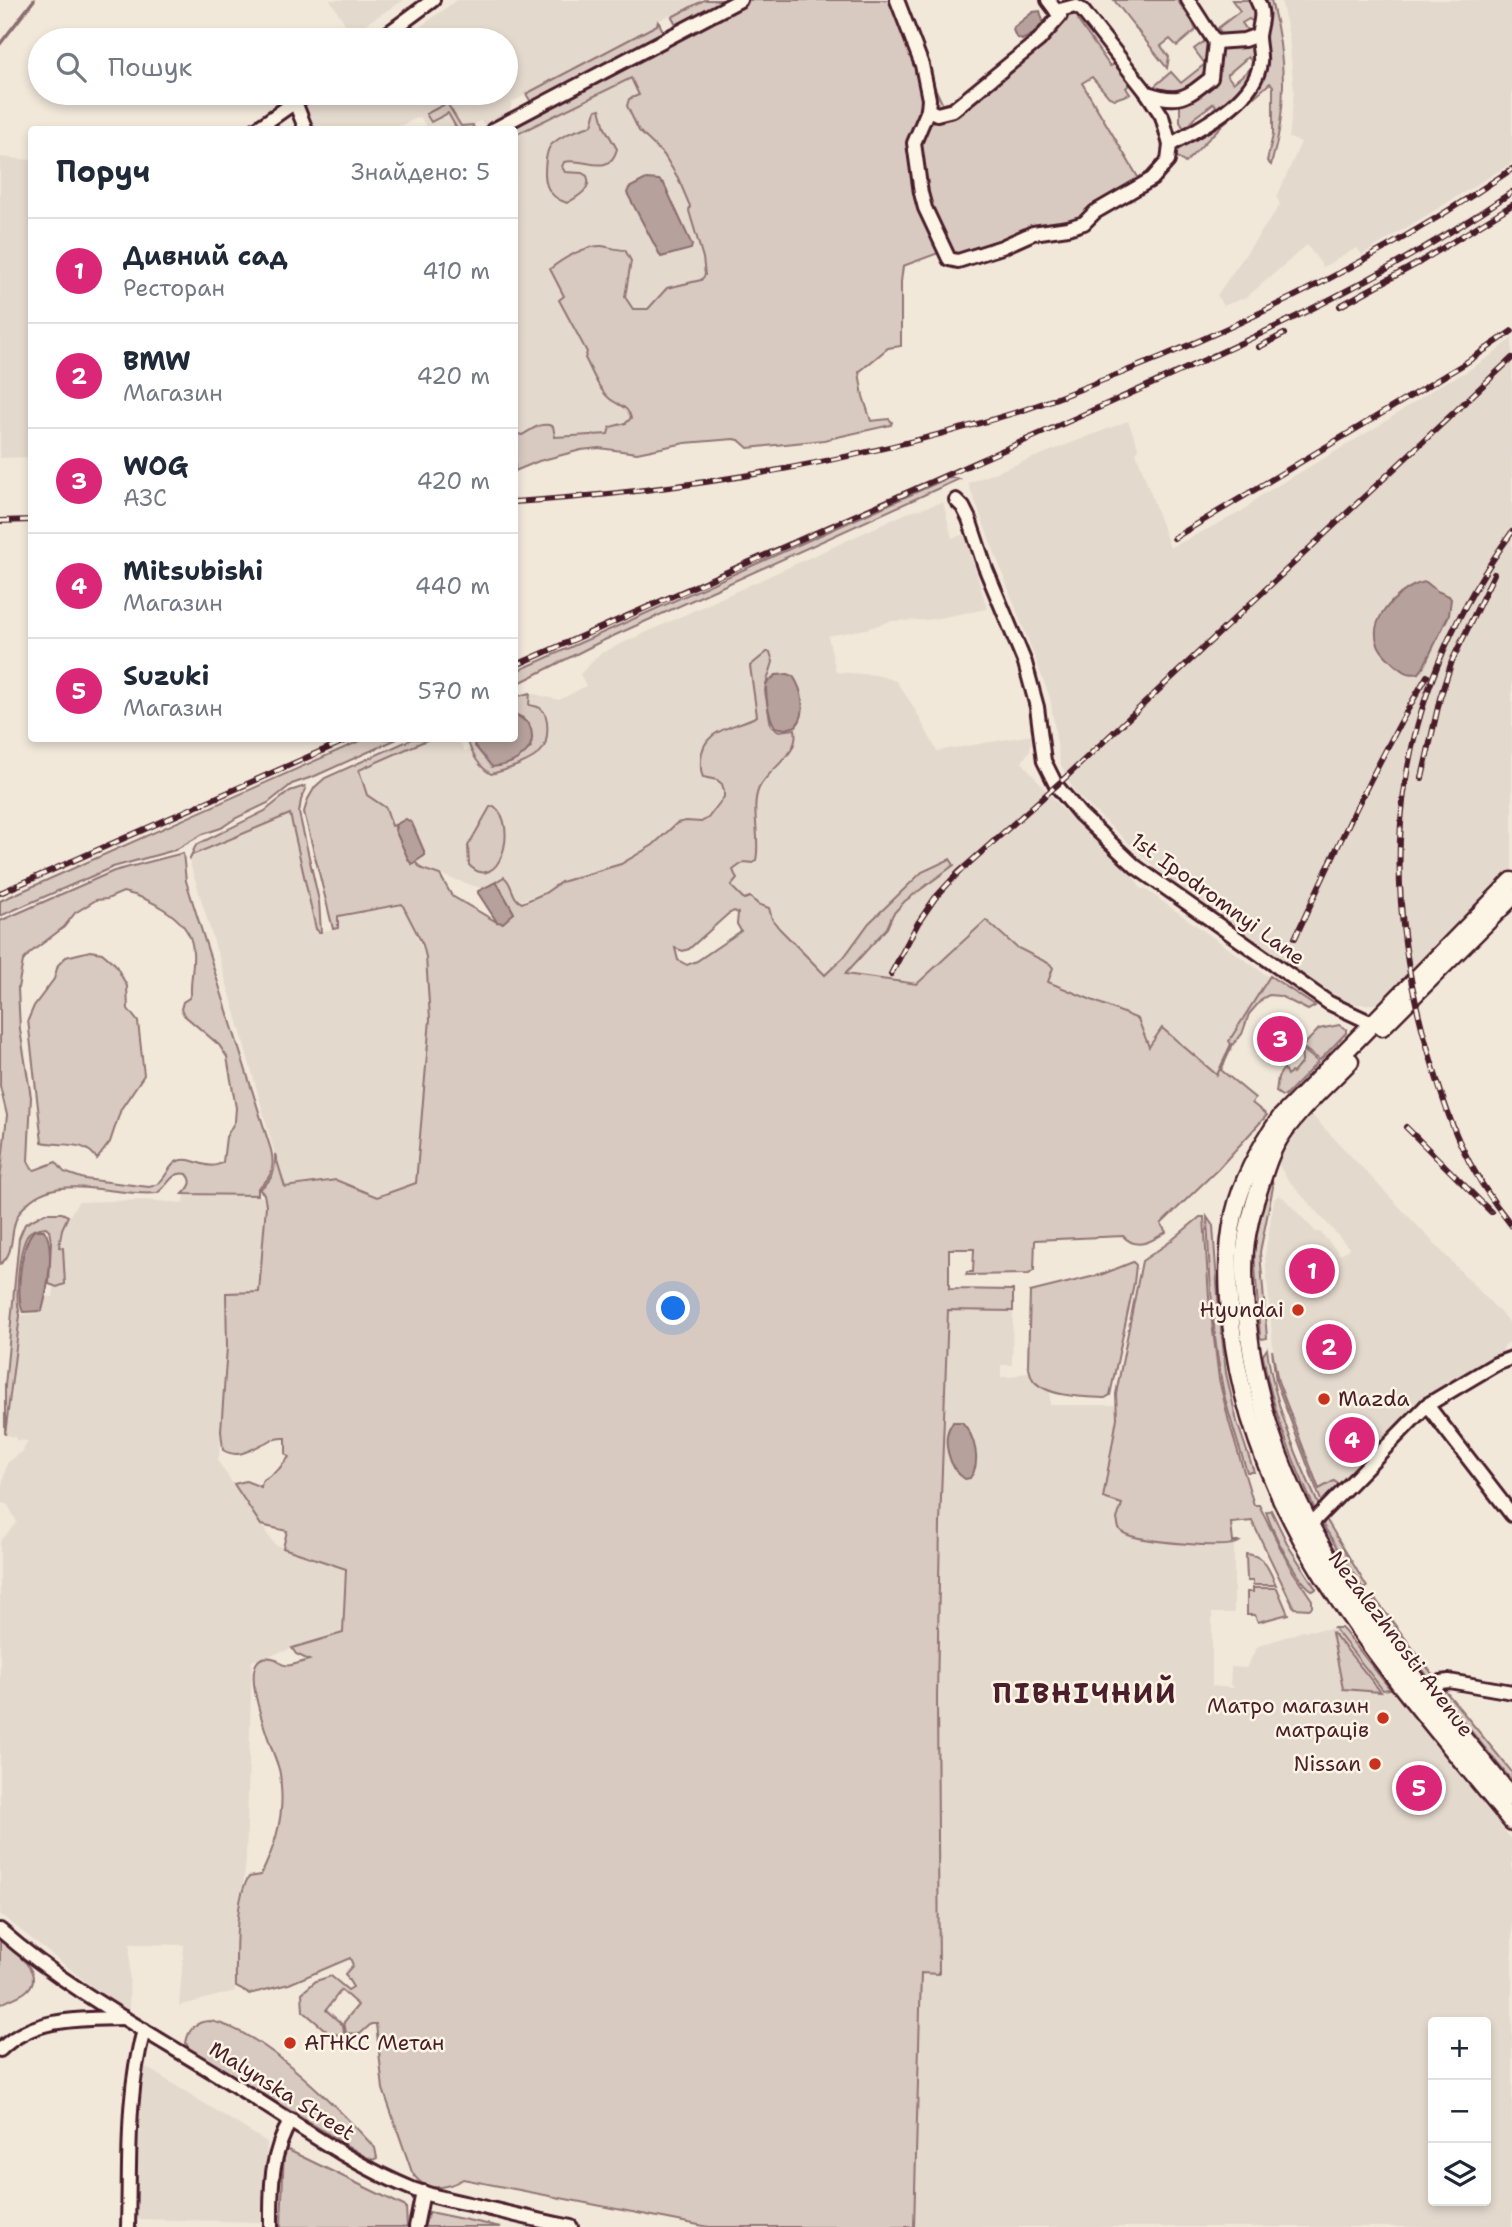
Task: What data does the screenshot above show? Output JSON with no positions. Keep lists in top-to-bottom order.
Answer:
{
  "streets": {
    "main road": ["Nezalezhnosti Avenue"],
    "street": ["1st Ipodromnyi Lane", "Malynska Street"]
  },
  "crossings": [
    ["1st Ipodromnyi Lane", "Nezalezhnosti Avenue"]
  ],
  "districts": ["ПІВНІЧНИЙ"],
  "places": [
    "Hyundai",
    "Mazda",
    "Матро магазин матраців",
    "Nissan",
    "АГНКС Метан"
  ],
  "page": {
    "search": "Пошук",
    "heading": ["Поруч", "Знайдено: 5"],
    "list": [
      {
        "mark": "1",
        "name": "Дивний сад",
        "note": "Ресторан",
        "value": "410 m"
      },
      {
        "mark": "2",
        "name": "BMW",
        "note": "Магазин",
        "value": "420 m"
      },
      {
        "mark": "3",
        "name": "WOG",
        "note": "АЗС",
        "value": "420 m"
      },
      {
        "mark": "4",
        "name": "Mitsubishi",
        "note": "Магазин",
        "value": "440 m"
      },
      {
        "mark": "5",
        "name": "Suzuki",
        "note": "Магазин",
        "value": "570 m"
      }
    ],
    "pins": [
      "3",
      "1",
      "2",
      "4",
      "5"
    ],
    "map_buttons": ["+", "−"]
  }
}
